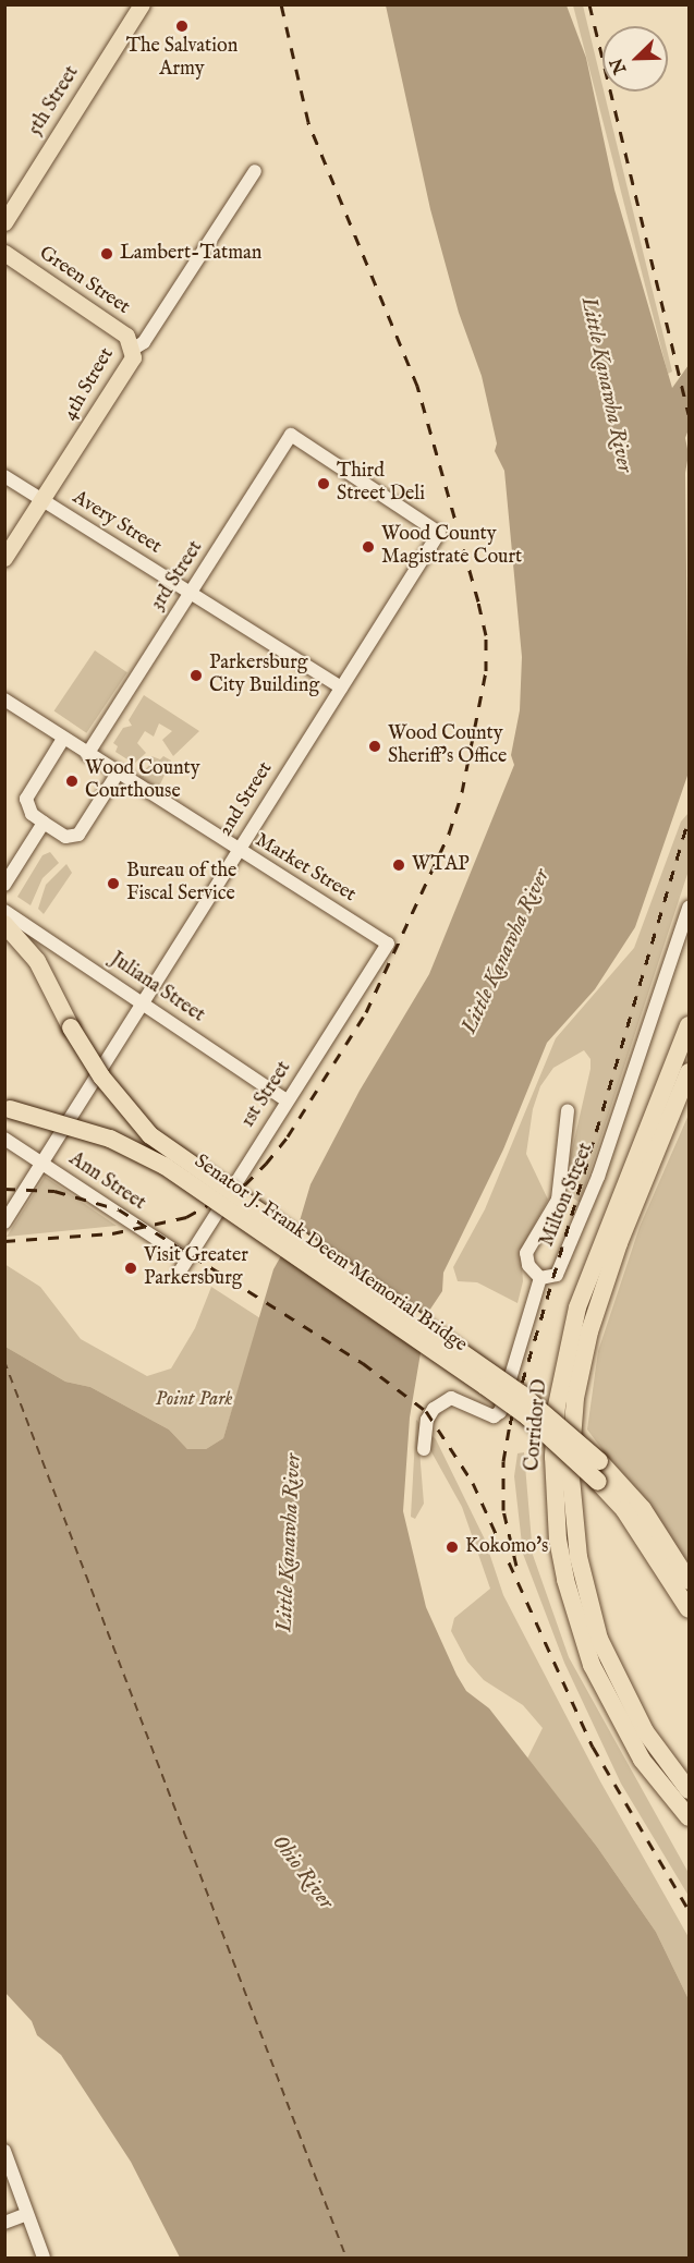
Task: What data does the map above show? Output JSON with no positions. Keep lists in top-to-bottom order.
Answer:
{
  "streets": {
    "highway": ["Senator J. Frank Deem Memorial Bridge", "Corridor D"],
    "main road": ["5th Street", "Green Street", "4th Street"],
    "street": [
      "Avery Street",
      "3rd Street",
      "2nd Street",
      "Market Street",
      "Juliana Street",
      "1st Street",
      "Ann Street",
      "Milton Street"
    ]
  },
  "crossings": [
    ["Green Street", "4th Street"],
    ["4th Street", "Avery Street"],
    ["Avery Street", "3rd Street"],
    ["Avery Street", "2nd Street"],
    ["3rd Street", "2nd Street"],
    ["3rd Street", "Market Street"],
    ["2nd Street", "Market Street"],
    ["2nd Street", "Juliana Street"],
    ["2nd Street", "Ann Street"],
    ["Market Street", "1st Street"],
    ["Juliana Street", "1st Street"],
    ["1st Street", "Ann Street"]
  ],
  "water": ["Little Kanawha River", "Ohio River"],
  "parks": ["Point Park"],
  "places": [
    "The Salvation Army",
    "Lambert-Tatman",
    "Third Street Deli",
    "Wood County Magistrate Court",
    "Parkersburg City Building",
    "Wood County Sheriff's Office",
    "Wood County Courthouse",
    "WTAP",
    "Bureau of the Fiscal Service",
    "Visit Greater Parkersburg",
    "Kokomo's"
  ],
  "north": "bottom left"
}
